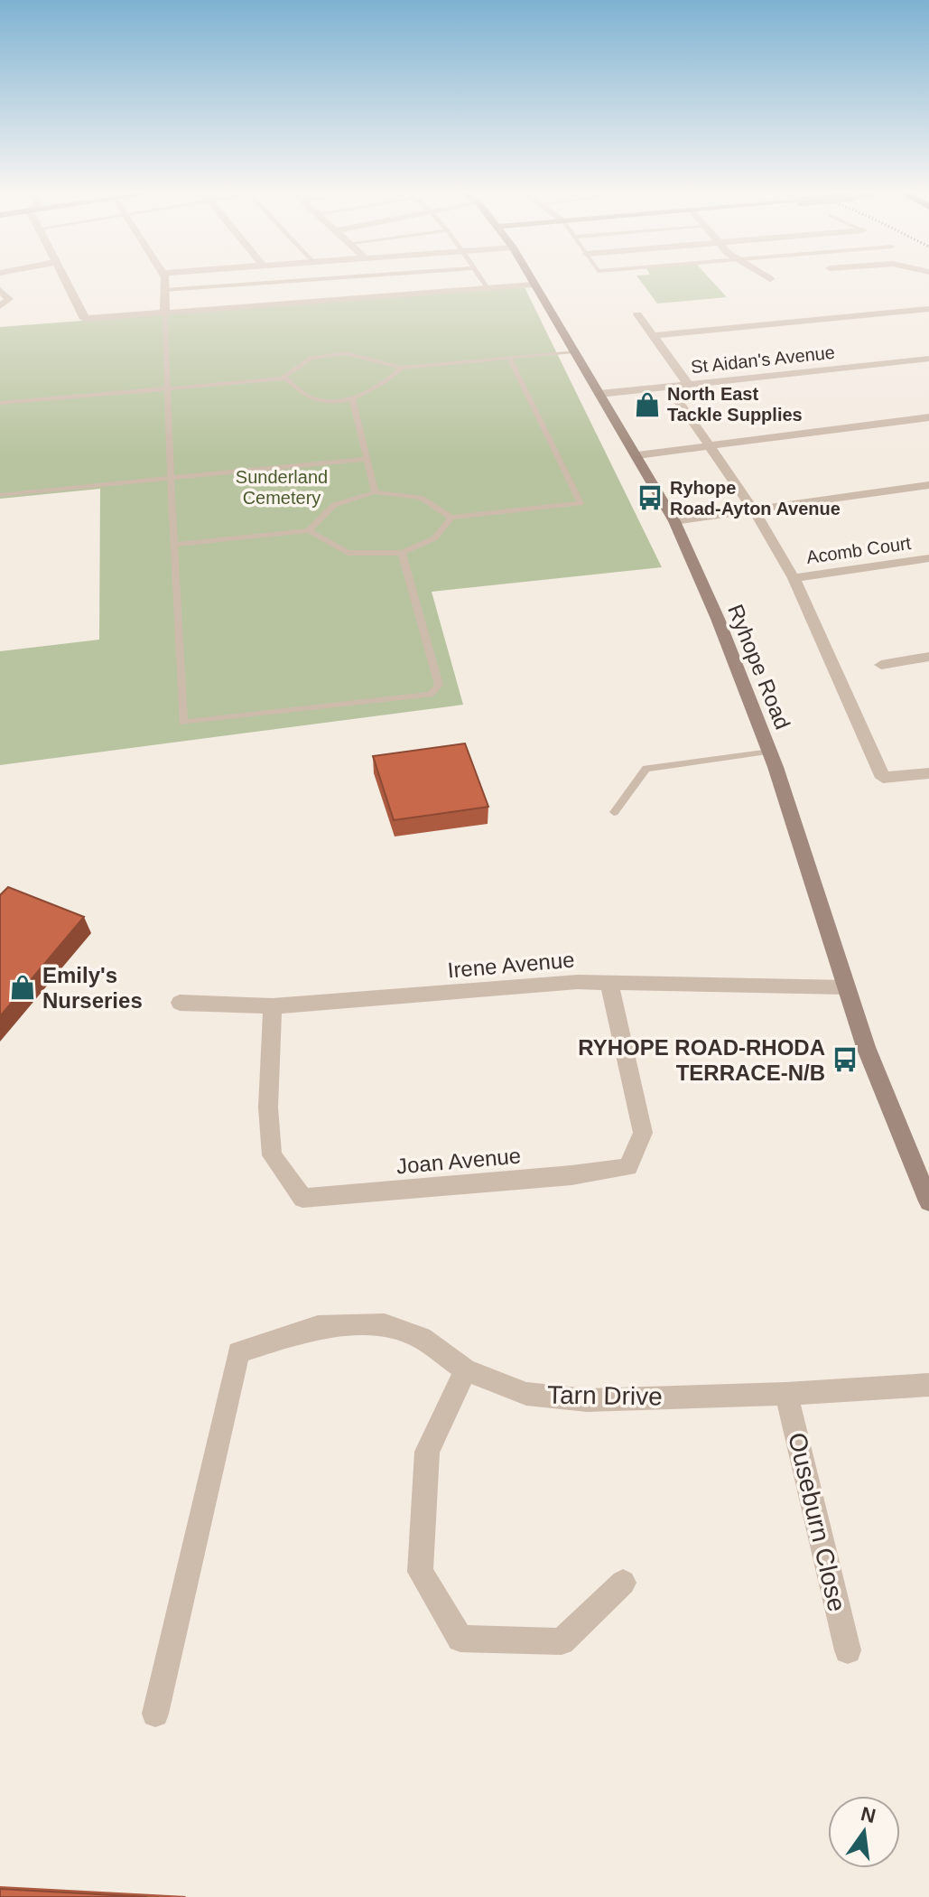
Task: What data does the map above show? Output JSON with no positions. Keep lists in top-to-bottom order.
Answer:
{
  "streets": {
    "main road": ["Ryhope Road"],
    "street": [
      "St Aidan's Avenue",
      "Acomb Court",
      "Irene Avenue",
      "Joan Avenue",
      "Tarn Drive",
      "Ouseburn Close"
    ]
  },
  "crossings": [
    ["St Aidan's Avenue", "Ryhope Road"],
    ["Ryhope Road", "Irene Avenue"],
    ["Irene Avenue", "Joan Avenue"],
    ["Tarn Drive", "Ouseburn Close"]
  ],
  "parks": ["Sunderland Cemetery"],
  "places": {
    "shop": ["North East Tackle Supplies", "Emily's Nurseries"],
    "bus stop": ["Ryhope Road-Ayton Avenue", "RYHOPE ROAD-RHODA TERRACE-N/B"]
  },
  "north": "top"
}
